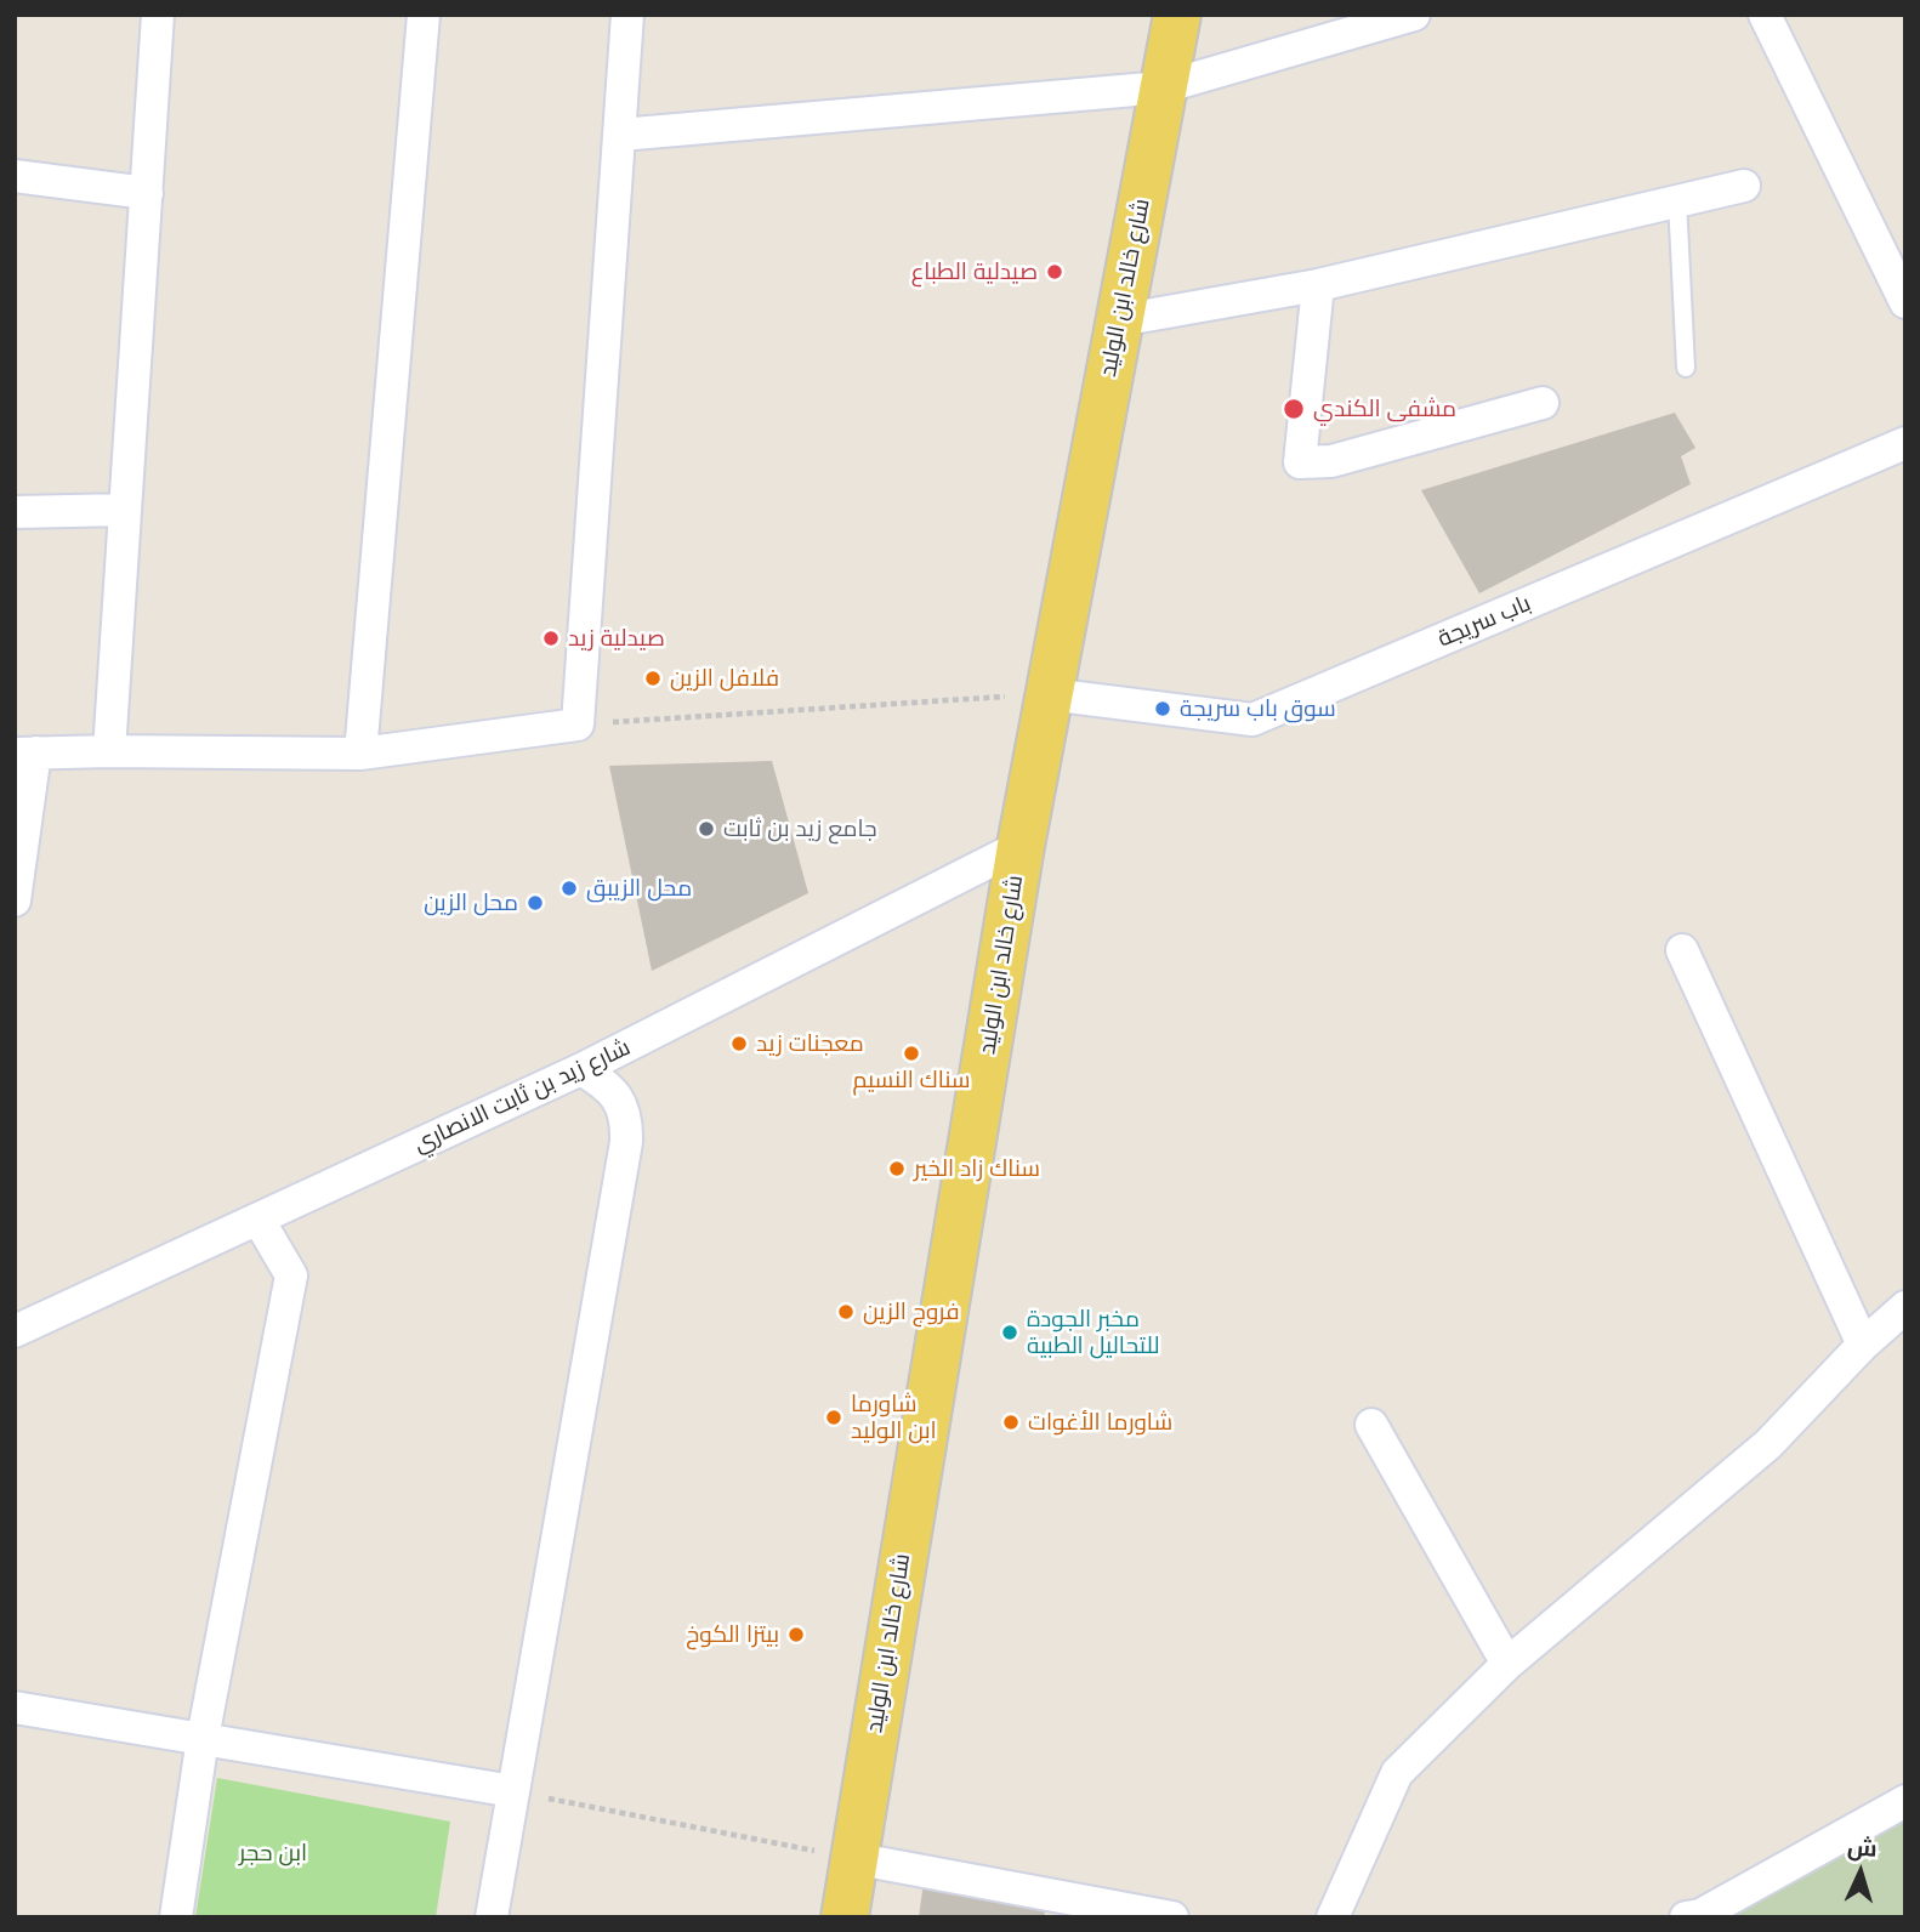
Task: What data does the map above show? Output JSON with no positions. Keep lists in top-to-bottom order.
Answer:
{
  "streets": {
    "main road": ["شارع خالد ابن الوليد"],
    "street": ["باب سريجة", "شارع زيد بن ثابت الانصاري"]
  },
  "crossings": [
    ["شارع خالد ابن الوليد", "باب سريجة"],
    ["شارع خالد ابن الوليد", "شارع زيد بن ثابت الانصاري"]
  ],
  "parks": ["ابن حجر"],
  "places": [
    "صيدلية الطباع",
    "مشفى الكندي",
    "صيدلية زيد",
    "فلافل الزين",
    "سوق باب سريجة",
    "جامع زيد بن ثابت",
    "محل الزيبق",
    "محل الزين",
    "معجنات زيد",
    "سناك النسيم",
    "سناك زاد الخير",
    "فروج الزين",
    "مخبر الجودة للتحاليل الطبية",
    "شاورما ابن الوليد",
    "شاورما الأغوات",
    "بيتزا الكوخ"
  ],
  "north": "top"
}
